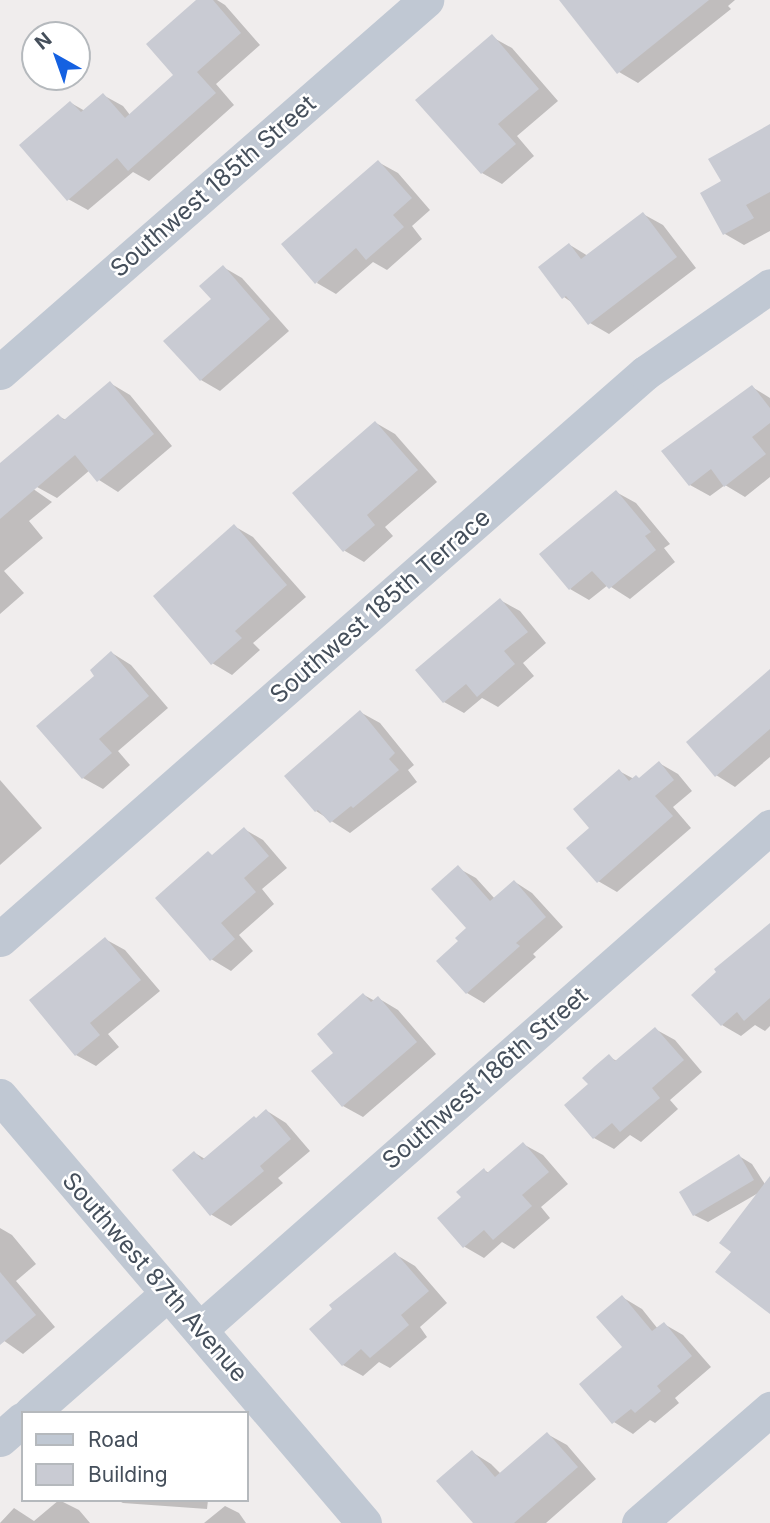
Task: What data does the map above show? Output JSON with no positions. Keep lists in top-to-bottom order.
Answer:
{
  "streets": {
    "street": [
      "Southwest 185th Street",
      "Southwest 185th Terrace",
      "Southwest 186th Street",
      "Southwest 87th Avenue"
    ]
  },
  "crossings": [
    ["Southwest 186th Street", "Southwest 87th Avenue"]
  ],
  "legend": ["Road", "Building"],
  "north": "top left"
}
